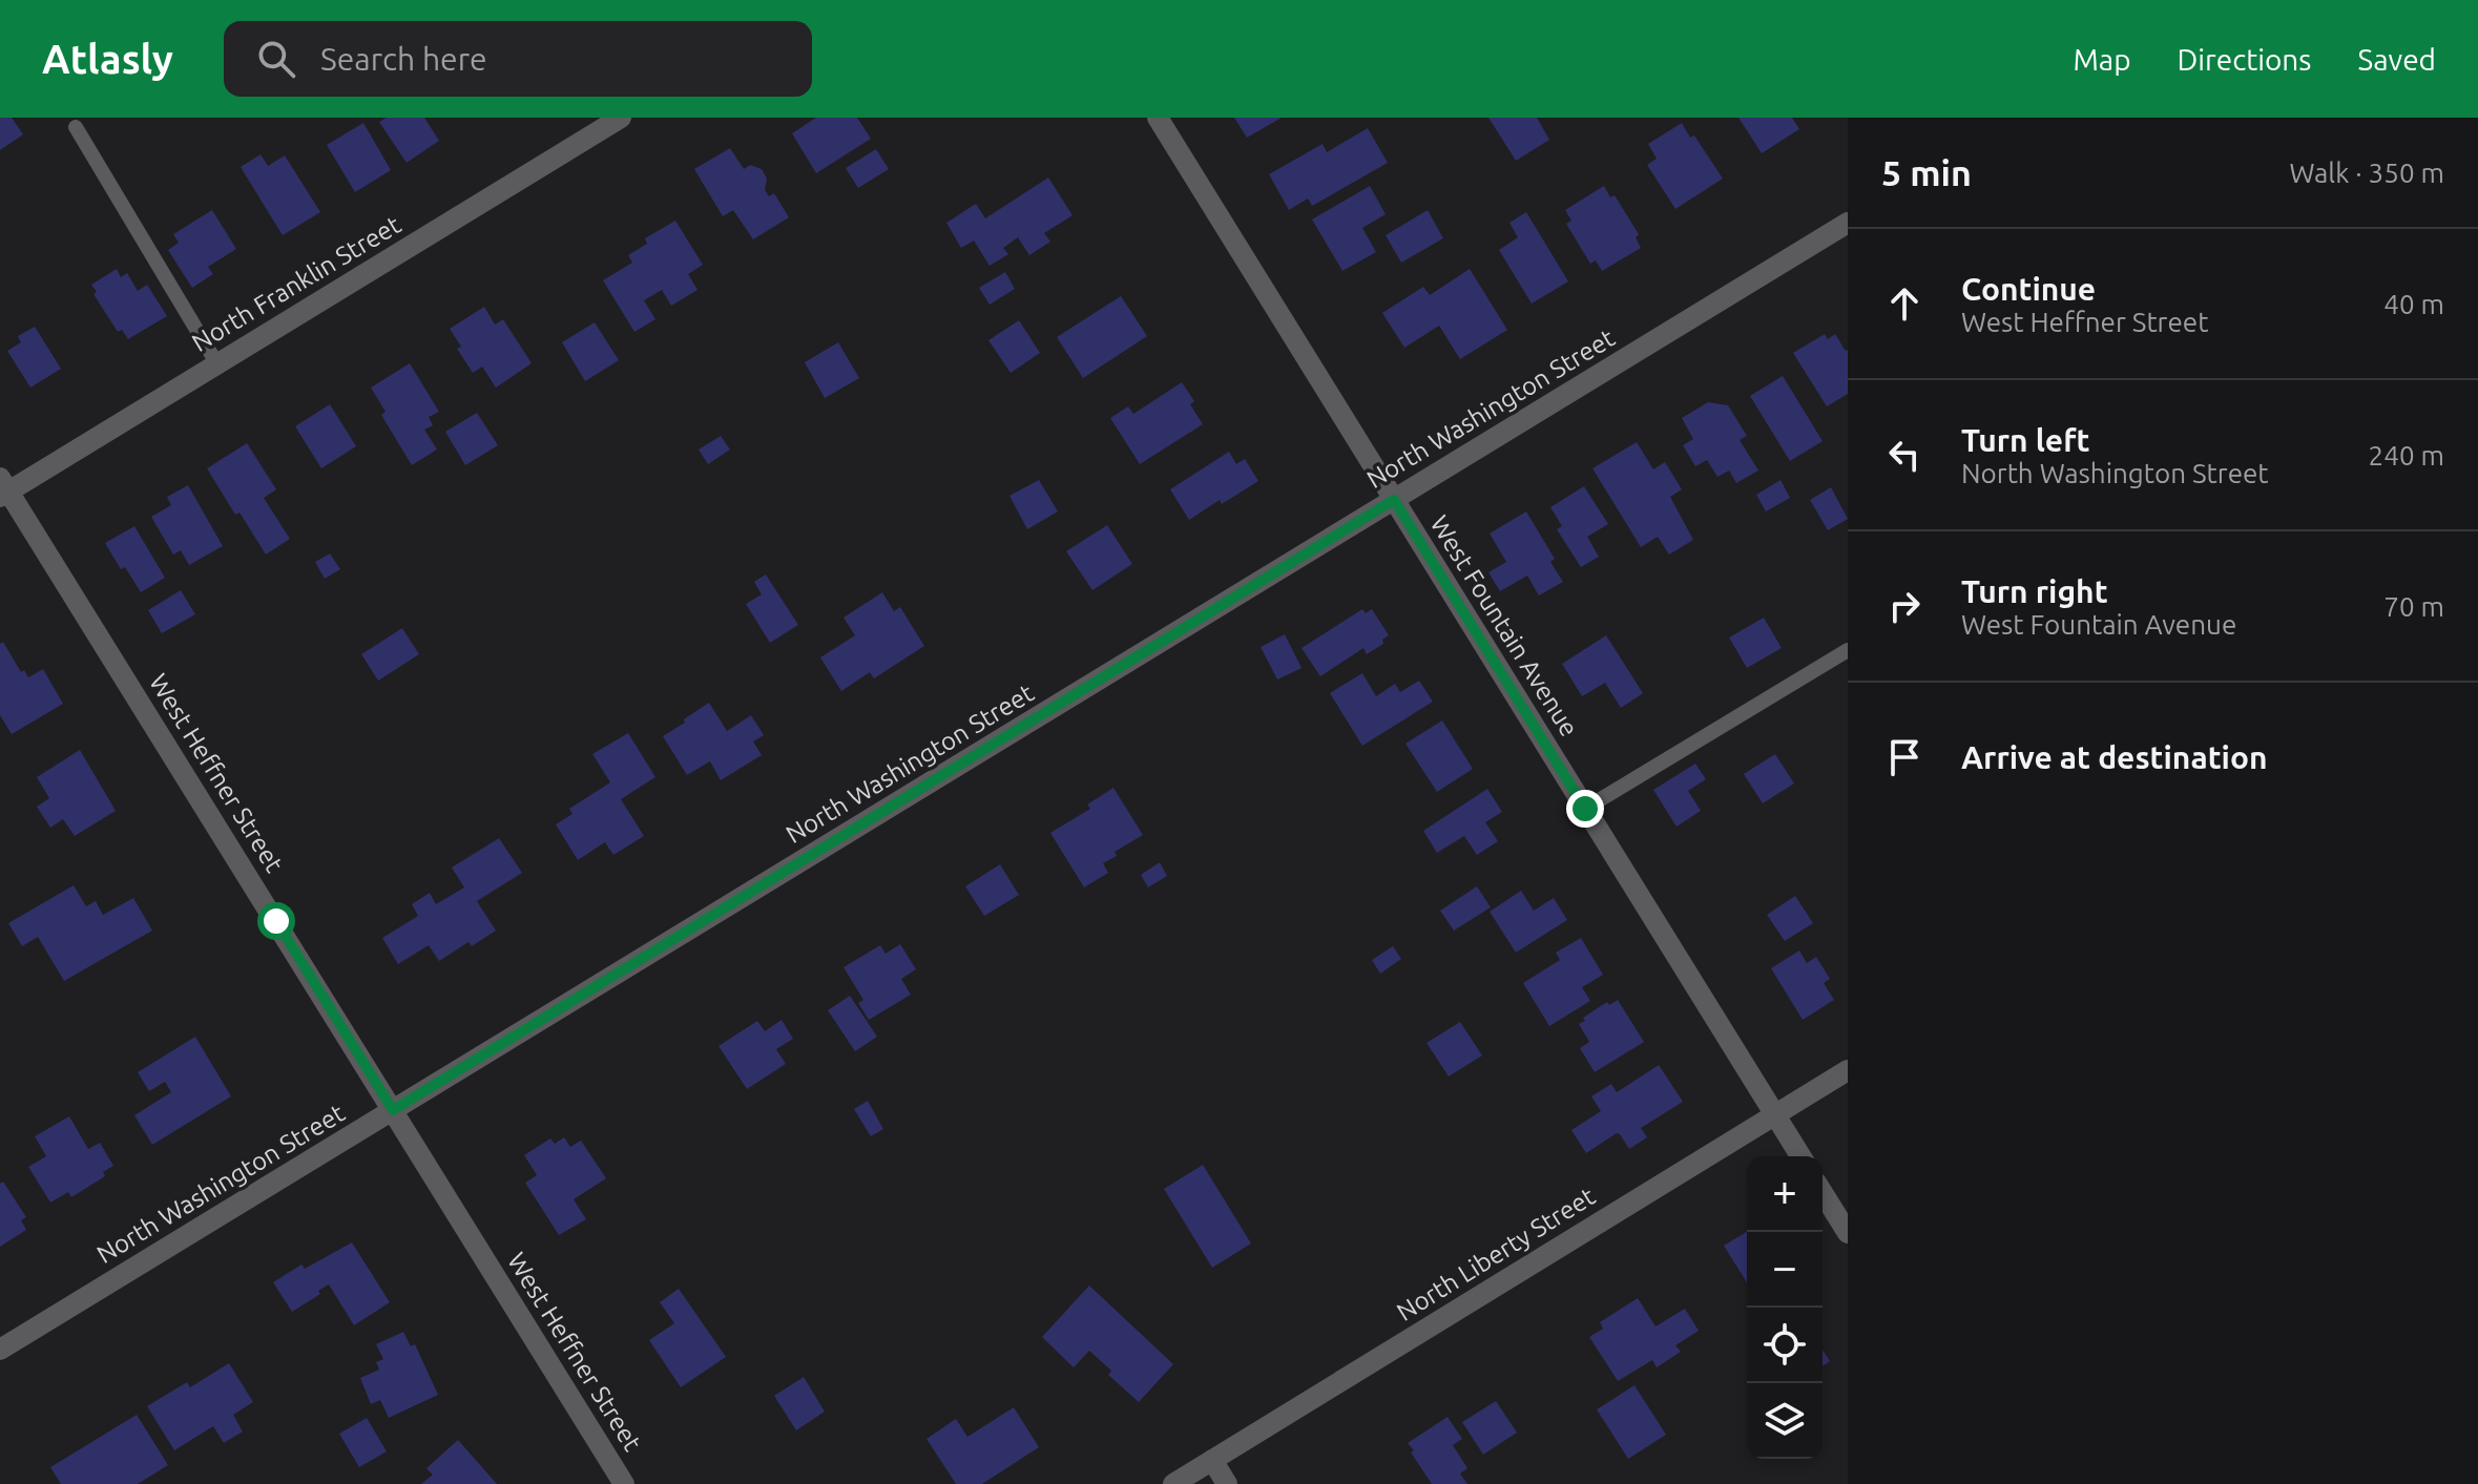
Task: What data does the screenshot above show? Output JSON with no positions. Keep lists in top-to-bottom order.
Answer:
{
  "streets": {
    "street": [
      "North Franklin Street",
      "North Washington Street",
      "West Fountain Avenue",
      "West Heffner Street",
      "North Liberty Street"
    ]
  },
  "crossings": [
    ["North Franklin Street", "West Heffner Street"],
    ["North Washington Street", "West Fountain Avenue"],
    ["North Washington Street", "West Heffner Street"],
    ["West Fountain Avenue", "North Liberty Street"]
  ],
  "page": {
    "header": "Atlasly",
    "search": "Search here",
    "nav": ["Map", "Directions", "Saved"],
    "heading": ["5 min", "Walk · 350 m"],
    "list": [
      ["Continue", "West Heffner Street", "40 m"],
      ["Turn left", "North Washington Street", "240 m"],
      ["Turn right", "West Fountain Avenue", "70 m"],
      "Arrive at destination"
    ],
    "map_buttons": ["+", "−"]
  }
}
